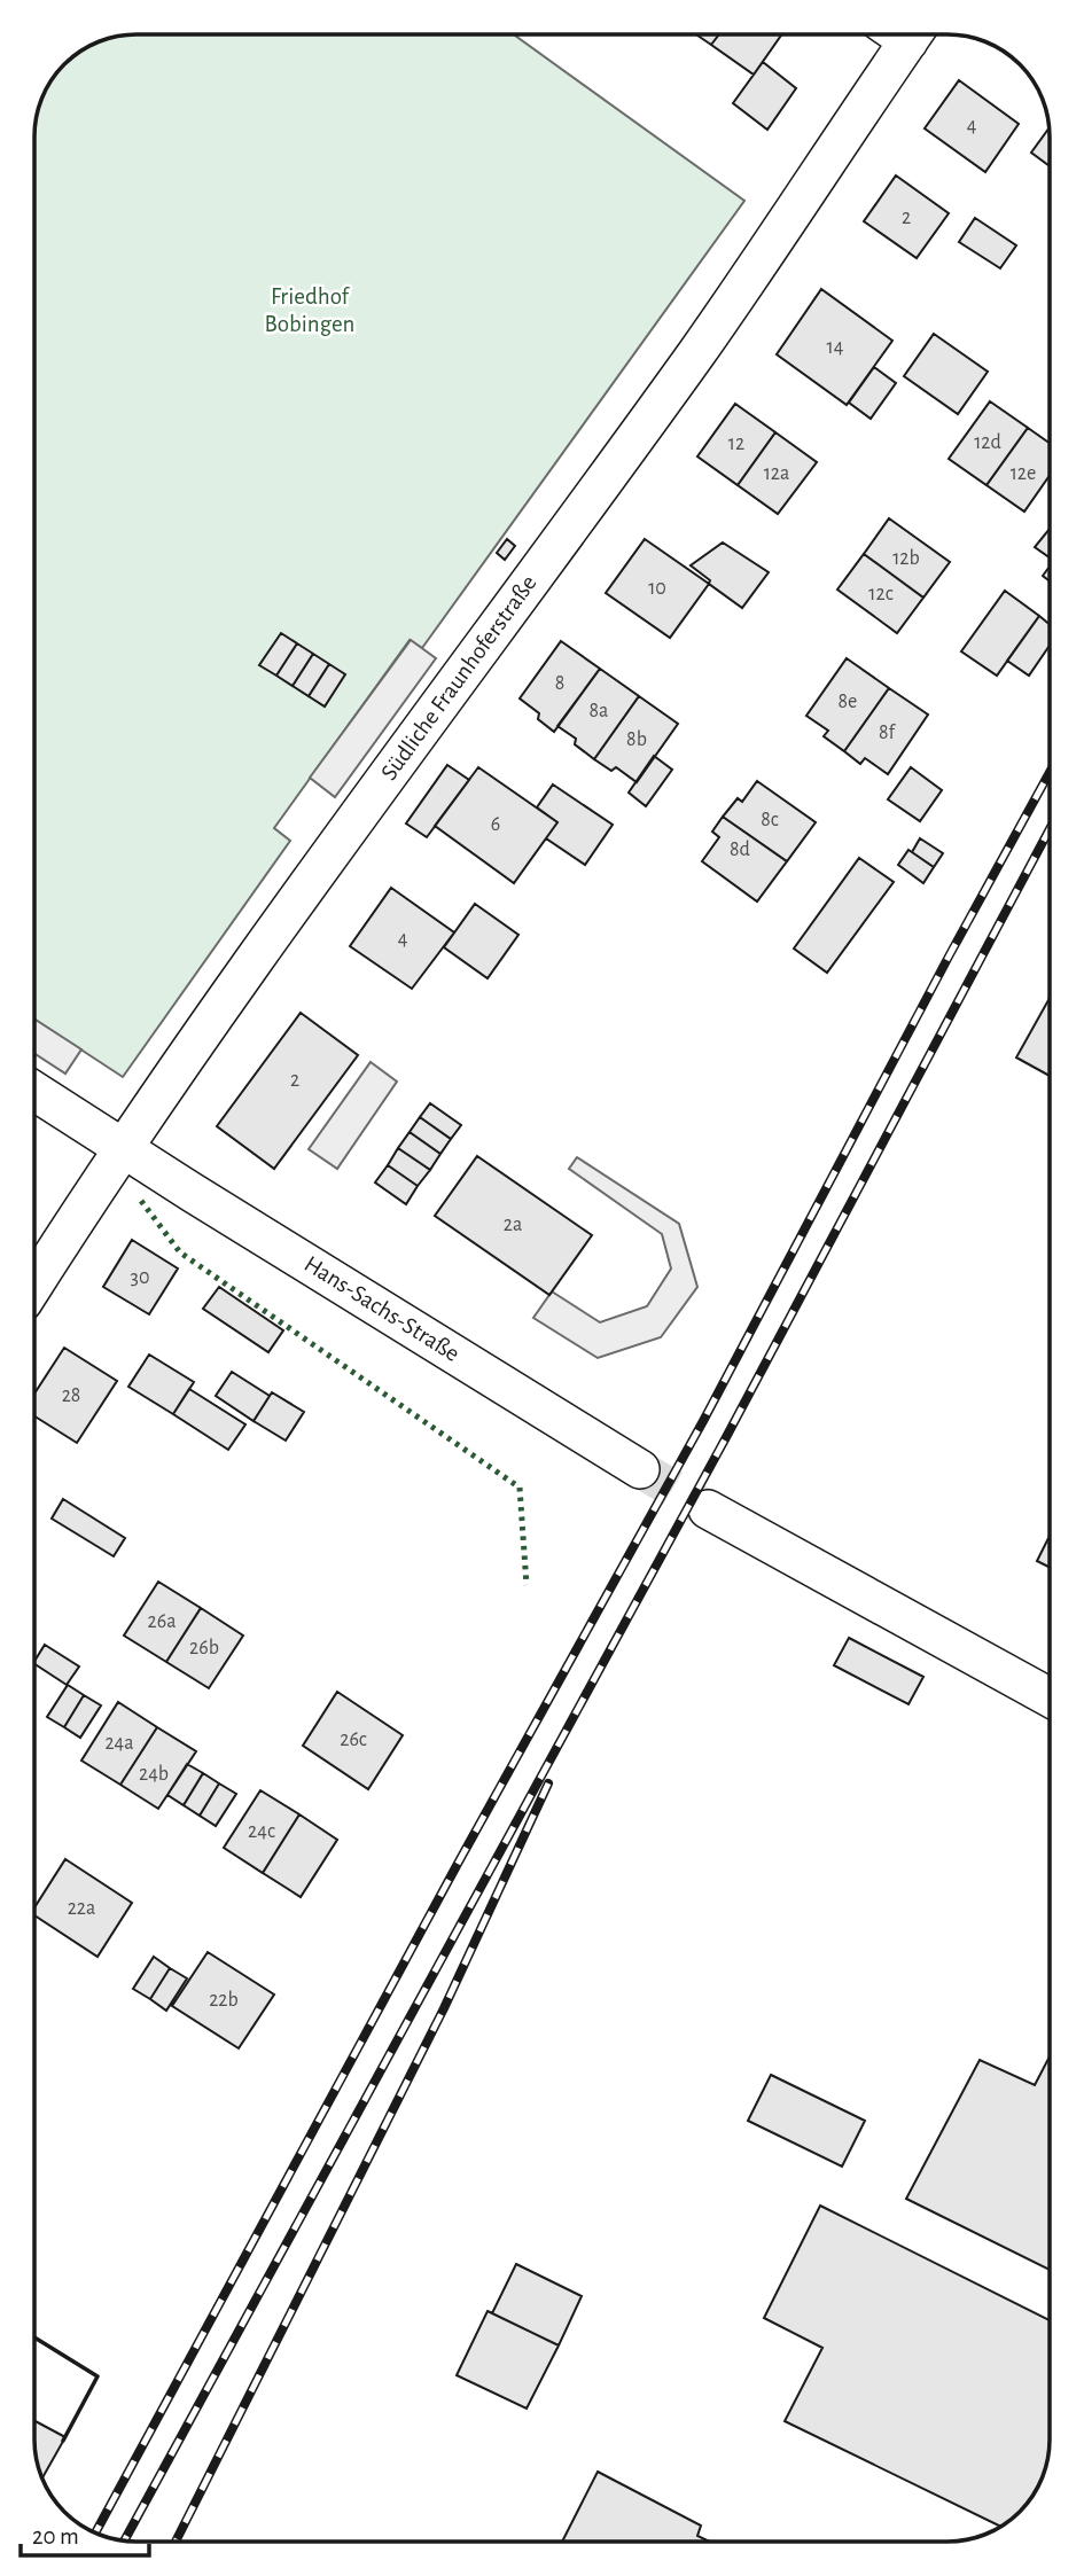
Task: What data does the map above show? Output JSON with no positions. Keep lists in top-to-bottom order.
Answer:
{
  "streets": {
    "street": ["Südliche Fraunhoferstraße", "Hans-Sachs-Straße"]
  },
  "crossings": [
    ["Südliche Fraunhoferstraße", "Hans-Sachs-Straße"]
  ],
  "parks": ["Friedhof Bobingen"],
  "house_numbers": [
    "4",
    "2",
    "14",
    "12d",
    "12",
    "12a",
    "12e",
    "12b",
    "10",
    "12c",
    "8",
    "8e",
    "8a",
    "8f",
    "8b",
    "8c",
    "6",
    "8d",
    "4",
    "2",
    "2a",
    "30",
    "28",
    "26a",
    "26b",
    "26c",
    "24a",
    "24b",
    "24c",
    "22a",
    "22b"
  ],
  "scale_bar": "20 m"
}
